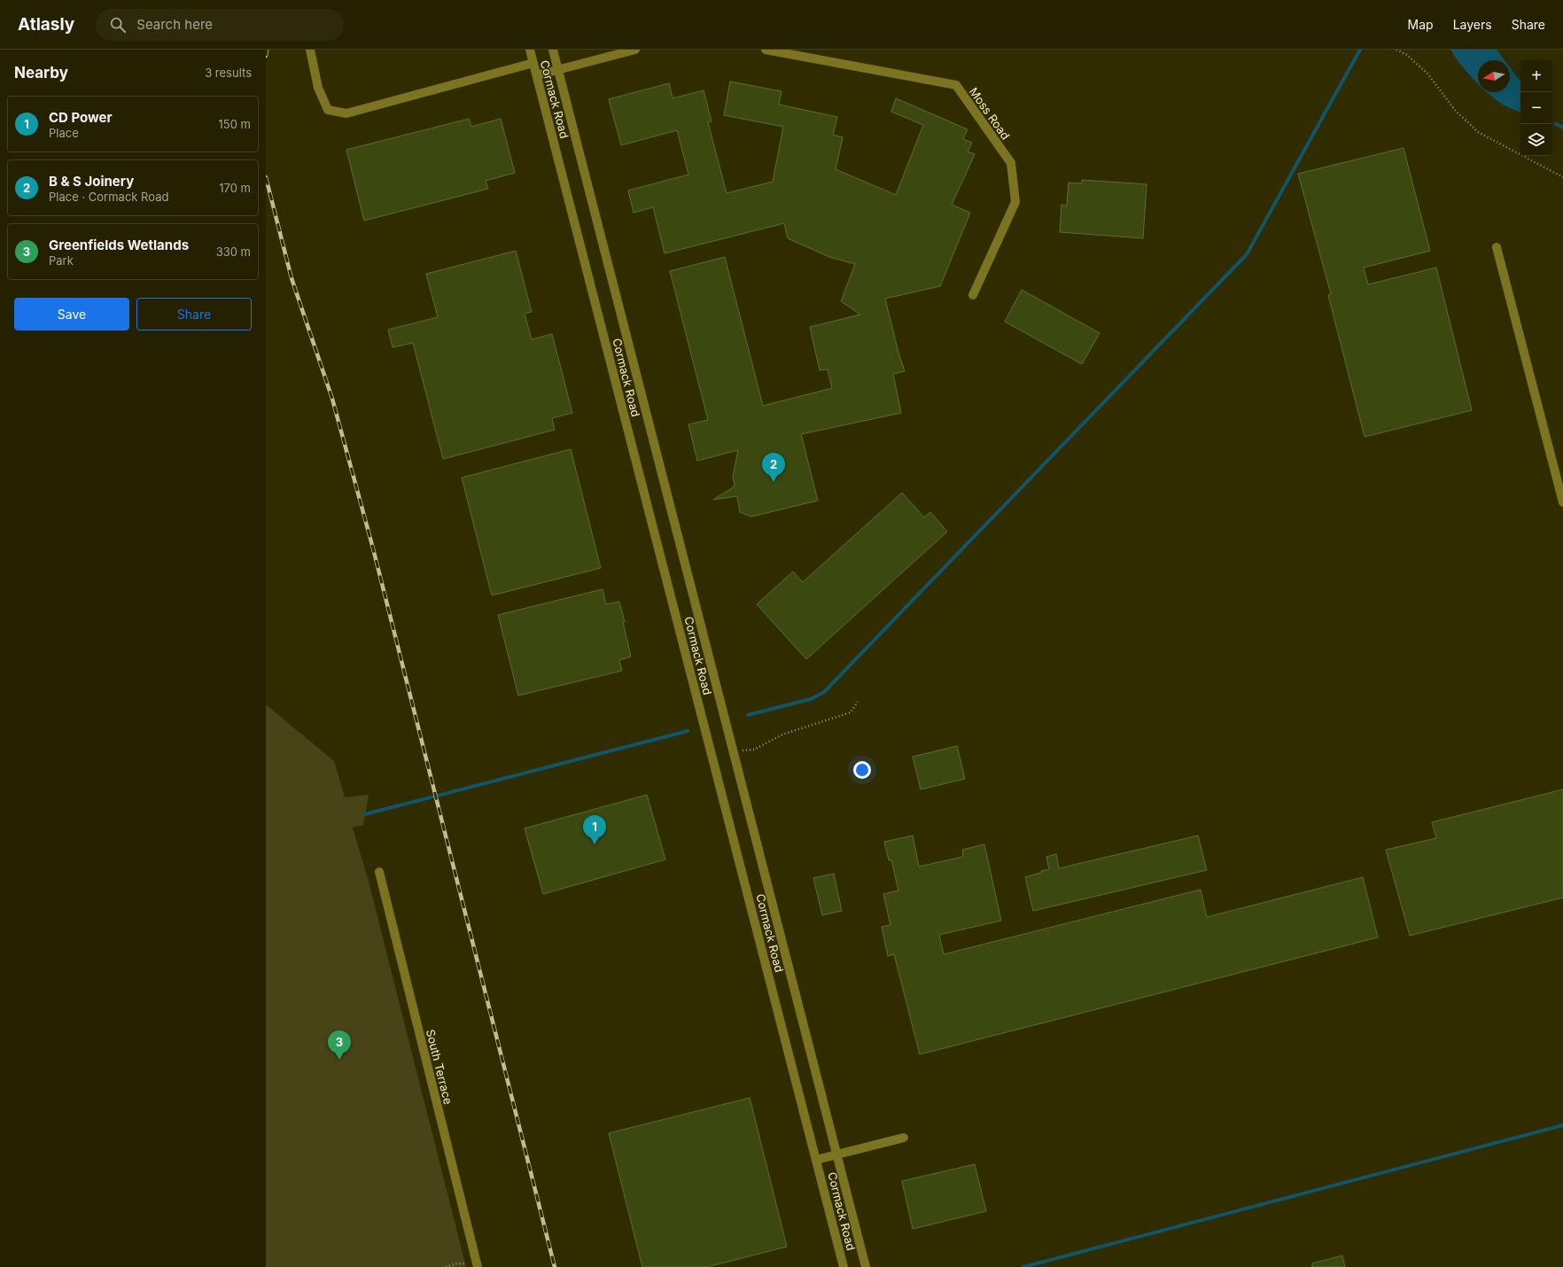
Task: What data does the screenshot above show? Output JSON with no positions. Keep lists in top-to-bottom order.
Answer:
{
  "streets": {
    "street": ["Cormack Road", "Moss Road", "South Terrace"]
  },
  "north": "left",
  "page": {
    "header": "Atlasly",
    "search": "Search here",
    "nav": ["Map", "Layers", "Share"],
    "heading": ["Nearby", "3 results"],
    "map_buttons": ["+", "−"],
    "list": [
      {
        "mark": "1",
        "name": "CD Power",
        "note": "Place",
        "value": "150 m"
      },
      {
        "mark": "2",
        "name": "B & S Joinery",
        "note": "Place · Cormack Road",
        "value": "170 m"
      },
      {
        "mark": "3",
        "name": "Greenfields Wetlands",
        "note": "Park",
        "value": "330 m"
      }
    ],
    "buttons": ["Save", "Share"],
    "pins": ["2", "1", "3"]
  }
}
